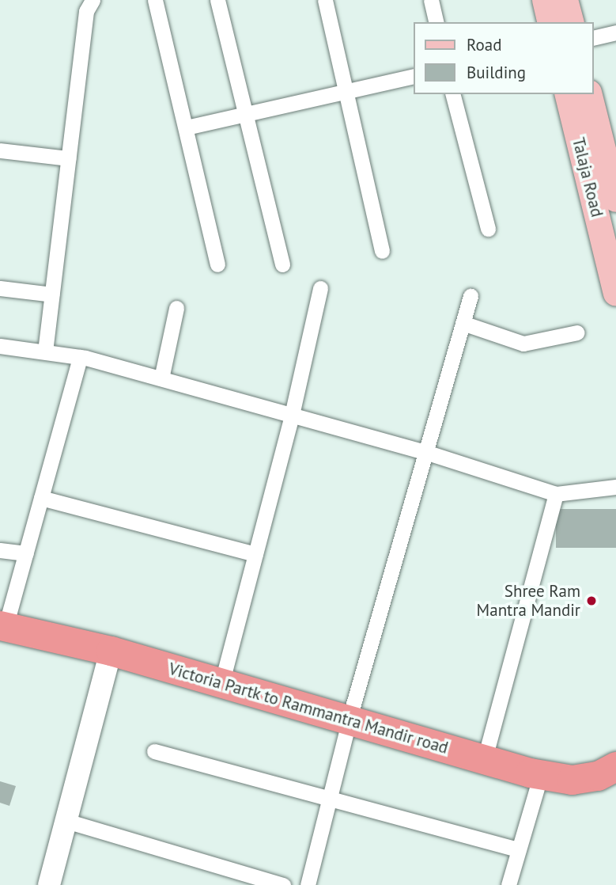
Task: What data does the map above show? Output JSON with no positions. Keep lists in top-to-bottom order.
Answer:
{
  "streets": {
    "highway": ["Victoria Partk to Rammantra Mandir road"],
    "main road": ["Talaja Road"]
  },
  "places": ["Shree Ram Mantra Mandir"],
  "legend": ["Road", "Building"]
}
